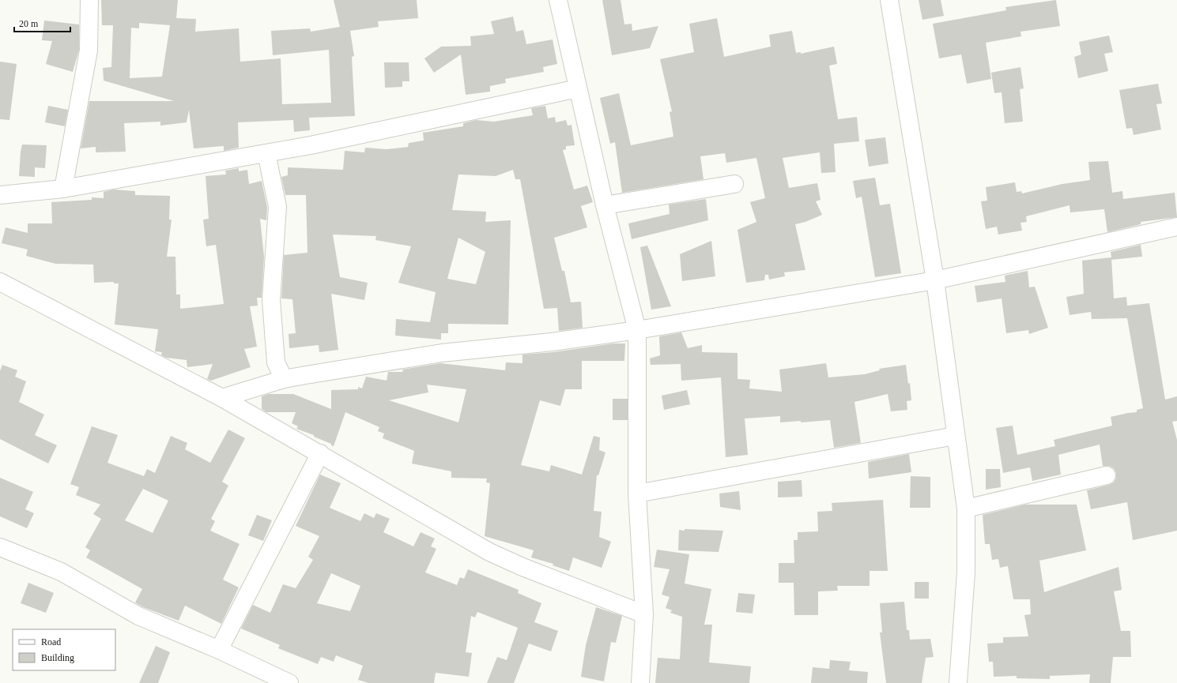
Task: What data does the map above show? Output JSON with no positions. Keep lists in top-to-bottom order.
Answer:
{
  "legend": ["Road", "Building"],
  "scale_bar": "20 m"
}
